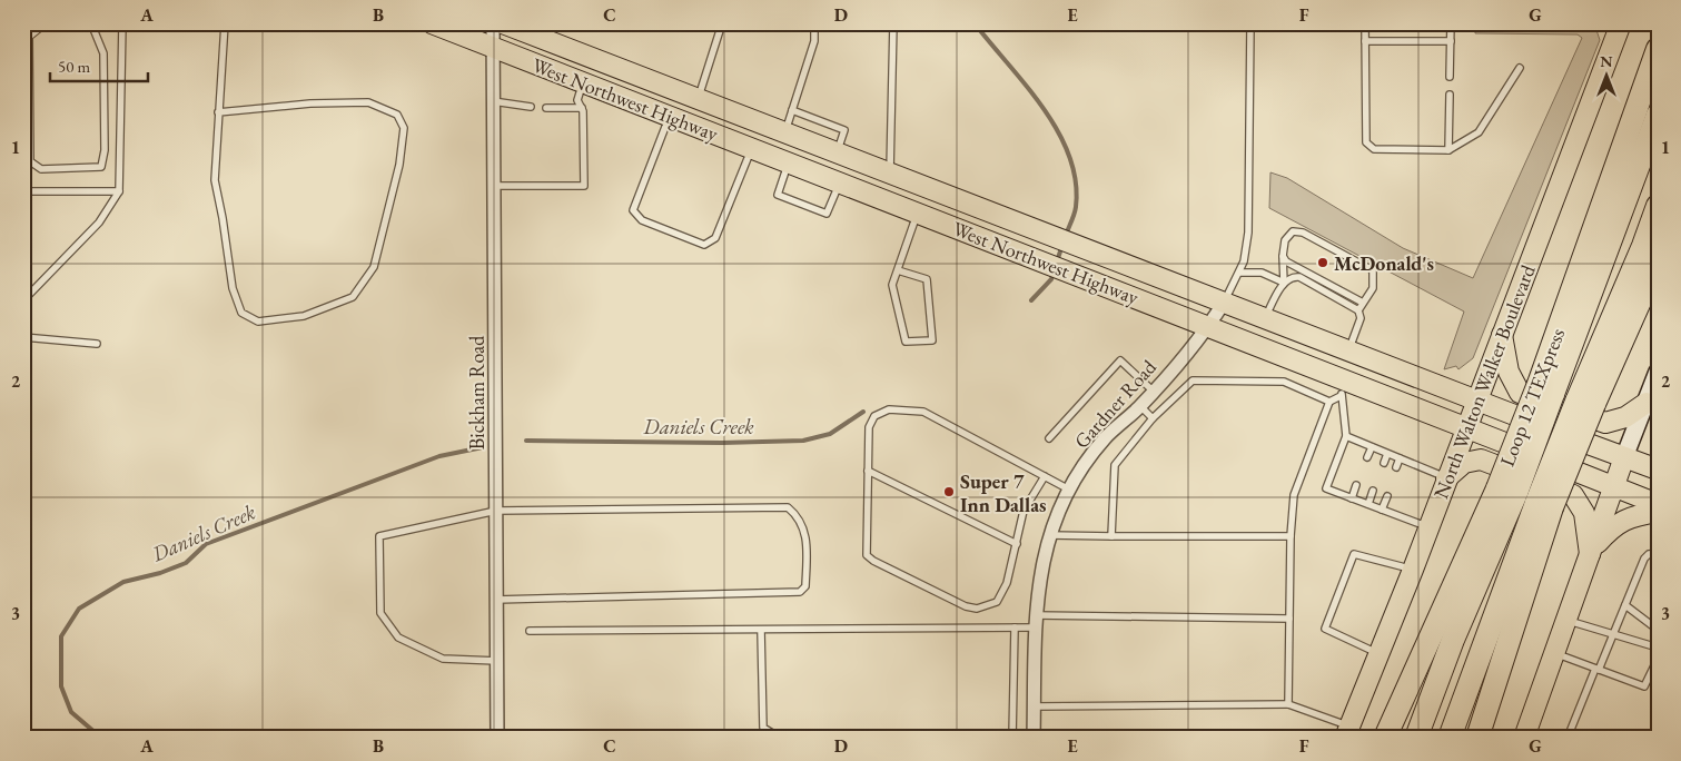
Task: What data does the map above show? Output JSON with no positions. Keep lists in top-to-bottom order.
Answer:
{
  "streets": {
    "highway": ["Loop 12 TEXpress"],
    "main road": ["West Northwest Highway", "North Walton Walker Boulevard"],
    "street": ["Bickham Road", "Gardner Road"]
  },
  "crossings": [
    ["West Northwest Highway", "North Walton Walker Boulevard"],
    ["West Northwest Highway", "Bickham Road"],
    ["West Northwest Highway", "Gardner Road"]
  ],
  "water": ["Daniels Creek"],
  "places": ["McDonald's", "Super 7 Inn Dallas"],
  "scale_bar": "50 m",
  "north": "top",
  "grid": {
    "columns": [
      "A",
      "B",
      "C",
      "D",
      "E",
      "F",
      "G"
    ],
    "rows": ["1", "2", "3"]
  }
}
